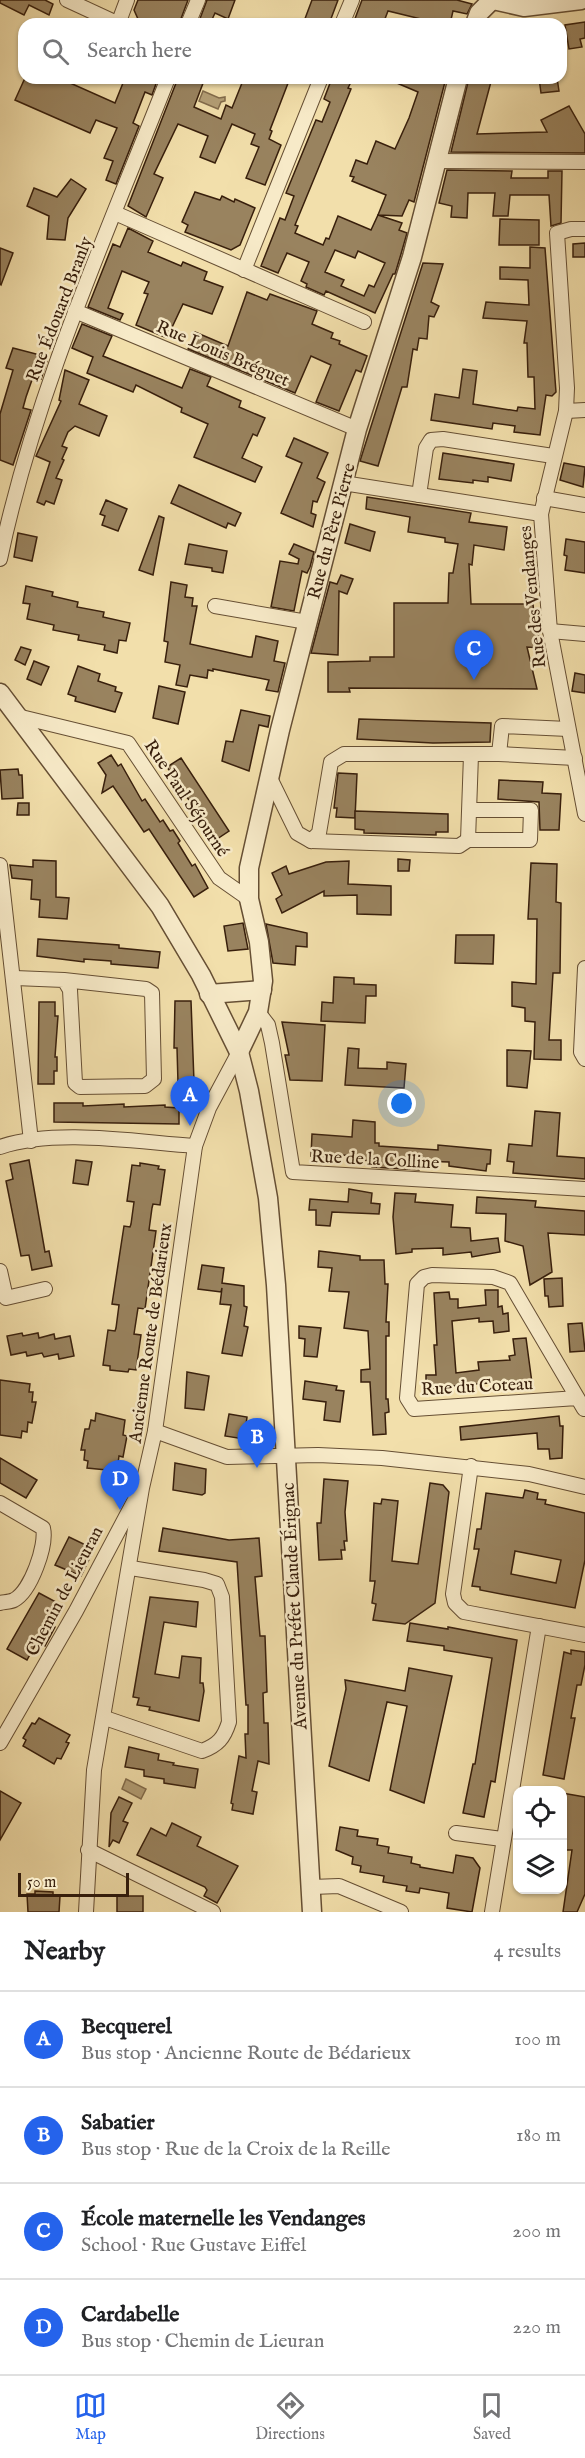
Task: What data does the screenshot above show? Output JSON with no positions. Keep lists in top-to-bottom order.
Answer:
{
  "streets": {
    "street": [
      "Rue Édouard Branly",
      "Rue Louis Bréguet",
      "Rue du Père Pierre",
      "Rue des Vendanges",
      "Rue Paul Séjourné",
      "Rue de la Colline",
      "Ancienne Route de Bédarieux",
      "Rue du Coteau",
      "Chemin de Lieuran",
      "Avenue du Préfet Claude Érignac"
    ]
  },
  "crossings": [
    ["Rue Édouard Branly", "Rue Louis Bréguet"],
    ["Rue Louis Bréguet", "Rue du Père Pierre"],
    ["Rue du Père Pierre", "Rue Paul Séjourné"],
    ["Rue du Père Pierre", "Rue de la Colline"],
    ["Rue du Père Pierre", "Ancienne Route de Bédarieux"],
    ["Rue du Père Pierre", "Avenue du Préfet Claude Érignac"],
    ["Rue Paul Séjourné", "Avenue du Préfet Claude Érignac"],
    ["Ancienne Route de Bédarieux", "Chemin de Lieuran"],
    ["Ancienne Route de Bédarieux", "Avenue du Préfet Claude Érignac"]
  ],
  "scale_bar": "50 m",
  "page": {
    "search": "Search here",
    "pins": [
      "C",
      "A",
      "B",
      "D"
    ],
    "scale": "50 m",
    "heading": ["Nearby", "4 results"],
    "list": [
      {
        "mark": "A",
        "name": "Becquerel",
        "note": "Bus stop · Ancienne Route de Bédarieux",
        "value": "100 m"
      },
      {
        "mark": "B",
        "name": "Sabatier",
        "note": "Bus stop · Rue de la Croix de la Reille",
        "value": "180 m"
      },
      {
        "mark": "C",
        "name": "École maternelle les Vendanges",
        "note": "School · Rue Gustave Eiffel",
        "value": "200 m"
      },
      {
        "mark": "D",
        "name": "Cardabelle",
        "note": "Bus stop · Chemin de Lieuran",
        "value": "220 m"
      }
    ],
    "nav": ["Map", "Directions", "Saved"]
  }
}
